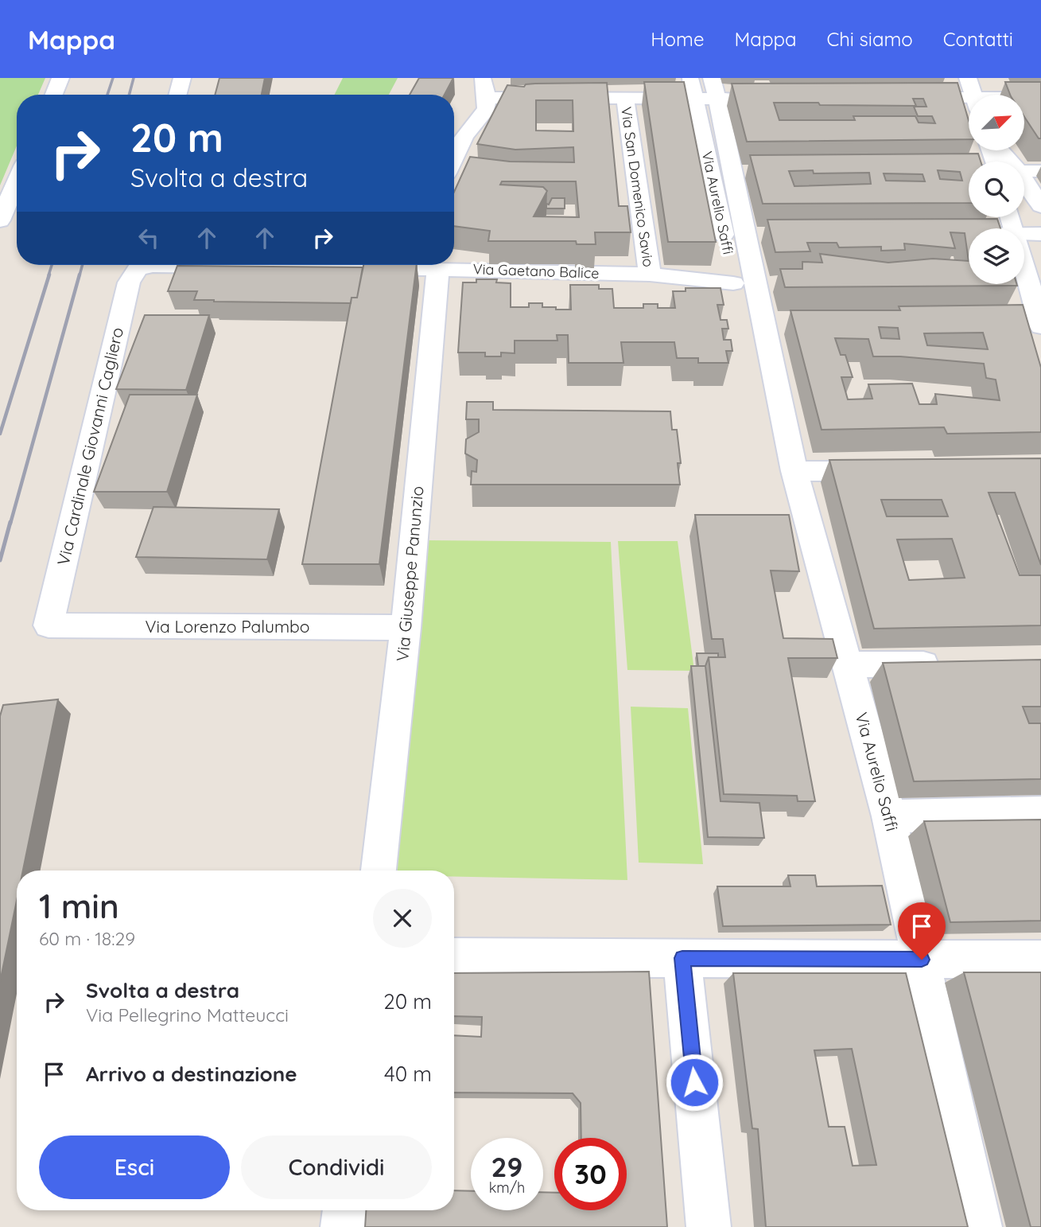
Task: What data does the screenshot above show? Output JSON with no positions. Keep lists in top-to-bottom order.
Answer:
{
  "streets": {
    "street": [
      "Via San Domenico Savio",
      "Via Aurelio Saffi",
      "Via Gaetano Balice",
      "Via Cardinale Giovanni Cagliero",
      "Via Giuseppe Panunzio",
      "Via Lorenzo Palumbo"
    ]
  },
  "crossings": [
    ["Via San Domenico Savio", "Via Gaetano Balice"],
    ["Via Aurelio Saffi", "Via Gaetano Balice"],
    ["Via Gaetano Balice", "Via Cardinale Giovanni Cagliero"],
    ["Via Gaetano Balice", "Via Giuseppe Panunzio"],
    ["Via Cardinale Giovanni Cagliero", "Via Lorenzo Palumbo"],
    ["Via Giuseppe Panunzio", "Via Lorenzo Palumbo"]
  ],
  "north": "top right",
  "page": {
    "header": "Mappa",
    "nav": [
      "Home",
      "Mappa",
      "Chi siamo",
      "Contatti"
    ],
    "turn": ["20 m", "Svolta a destra"],
    "heading": ["1 min", "60 m · 18:29"],
    "list": [
      {
        "name": "Svolta a destra",
        "note": "Via Pellegrino Matteucci",
        "value": "20 m"
      },
      {
        "name": "Arrivo a destinazione",
        "value": "40 m"
      }
    ],
    "buttons": ["Esci", "Condividi"],
    "speed": "29 km/h",
    "limit": "30"
  }
}
